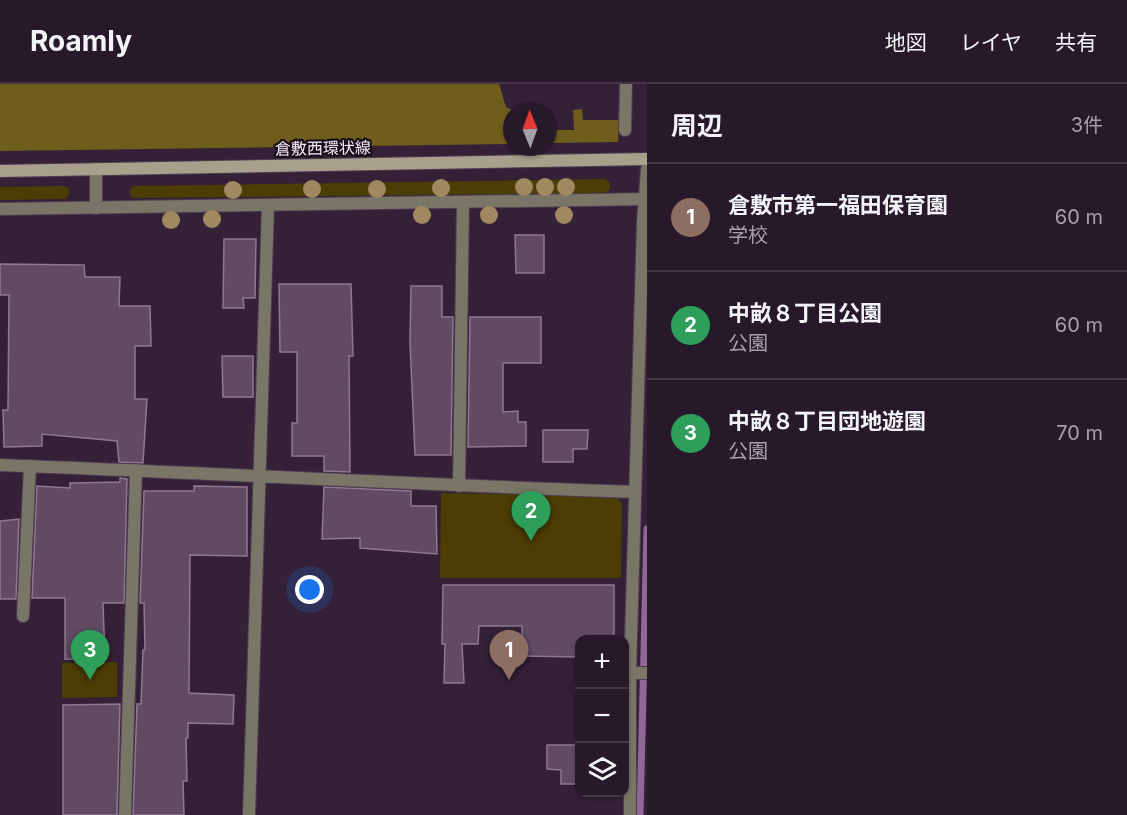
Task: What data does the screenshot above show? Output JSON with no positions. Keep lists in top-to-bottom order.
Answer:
{
  "streets": {
    "main road": ["倉敷西環状線"]
  },
  "north": "top",
  "page": {
    "header": "Roamly",
    "nav": ["地図", "レイヤ", "共有"],
    "heading": ["周辺", "3件"],
    "list": [
      {
        "mark": "1",
        "name": "倉敷市第一福田保育園",
        "note": "学校",
        "value": "60 m"
      },
      {
        "mark": "2",
        "name": "中畝８丁目公園",
        "note": "公園",
        "value": "60 m"
      },
      {
        "mark": "3",
        "name": "中畝８丁目団地遊園",
        "note": "公園",
        "value": "70 m"
      }
    ],
    "pins": ["2", "1", "3"],
    "map_buttons": ["+", "−"]
  }
}
